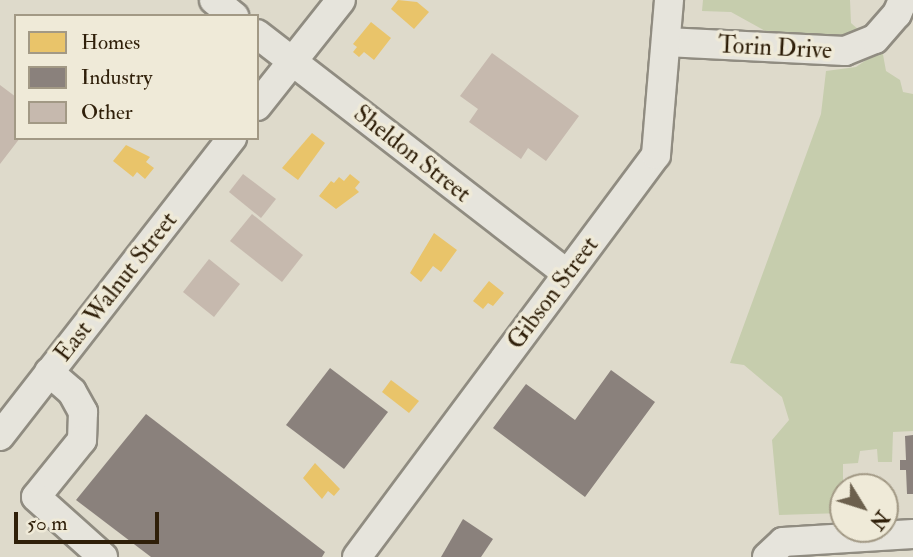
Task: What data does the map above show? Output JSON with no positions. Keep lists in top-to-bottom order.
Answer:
{
  "streets": {
    "street": [
      "Torin Drive",
      "Sheldon Street",
      "East Walnut Street",
      "Gibson Street"
    ]
  },
  "crossings": [
    ["Torin Drive", "Gibson Street"],
    ["Sheldon Street", "Gibson Street"]
  ],
  "legend": ["Homes", "Industry", "Other"],
  "scale_bar": "50 m",
  "north": "bottom right"
}
